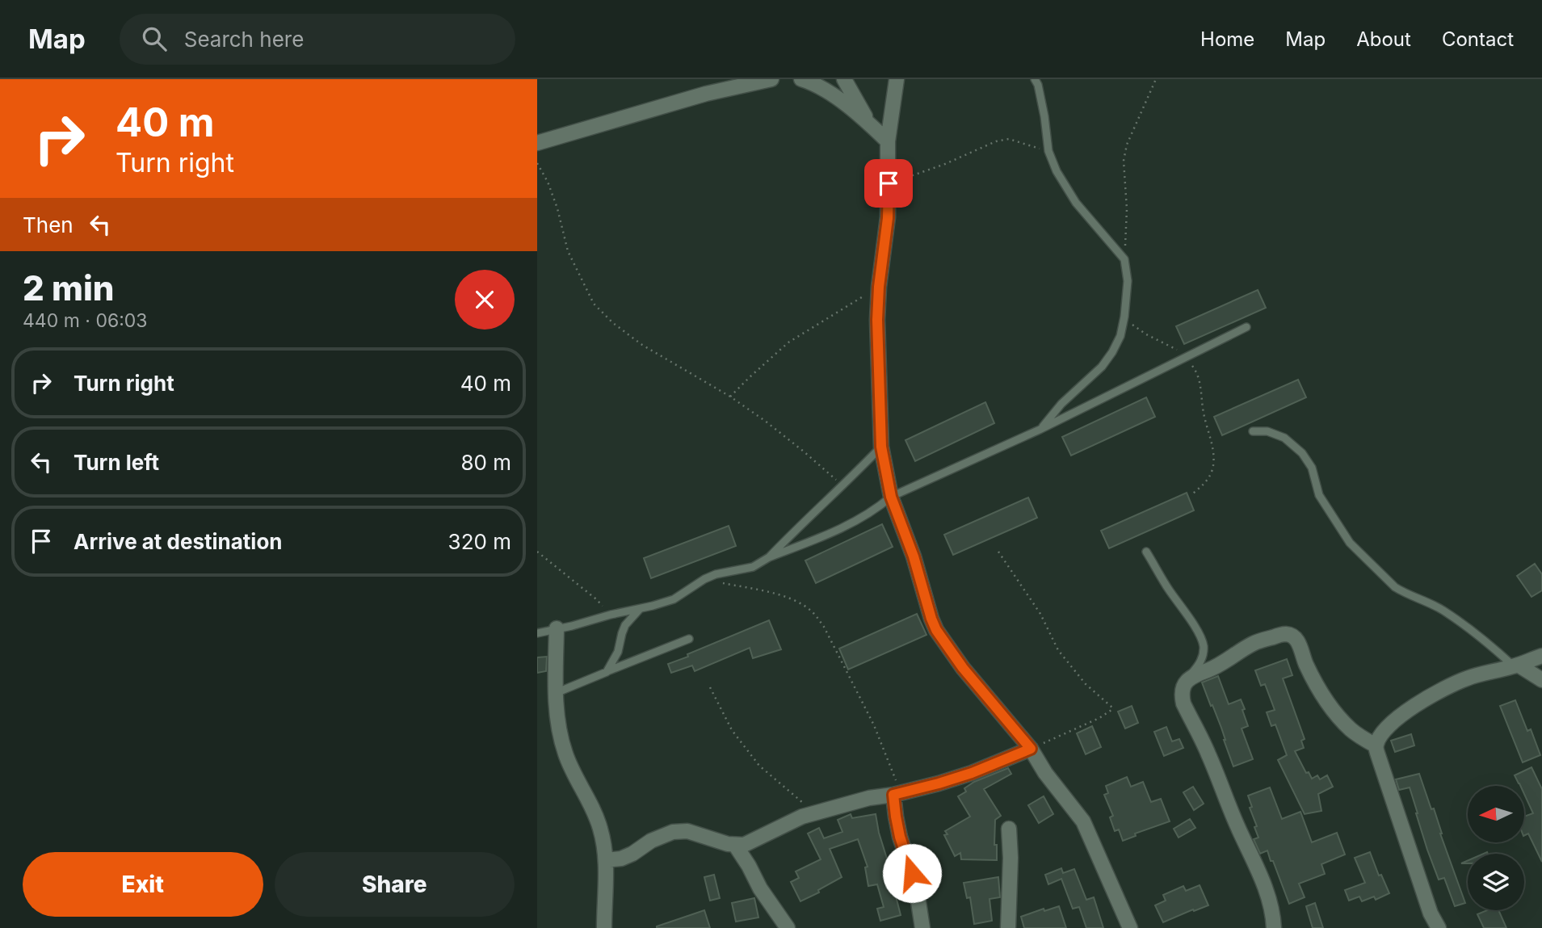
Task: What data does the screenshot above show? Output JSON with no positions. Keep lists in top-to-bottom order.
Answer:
{
  "north": "left",
  "page": {
    "header": "Map",
    "search": "Search here",
    "nav": [
      "Home",
      "Map",
      "About",
      "Contact"
    ],
    "turn": ["40 m", "Turn right"],
    "then": "Then",
    "heading": ["2 min", "440 m · 06:03"],
    "list": [
      {
        "name": "Turn right",
        "value": "40 m"
      },
      {
        "name": "Turn left",
        "value": "80 m"
      },
      {
        "name": "Arrive at destination",
        "value": "320 m"
      }
    ],
    "buttons": ["Exit", "Share"]
  }
}
